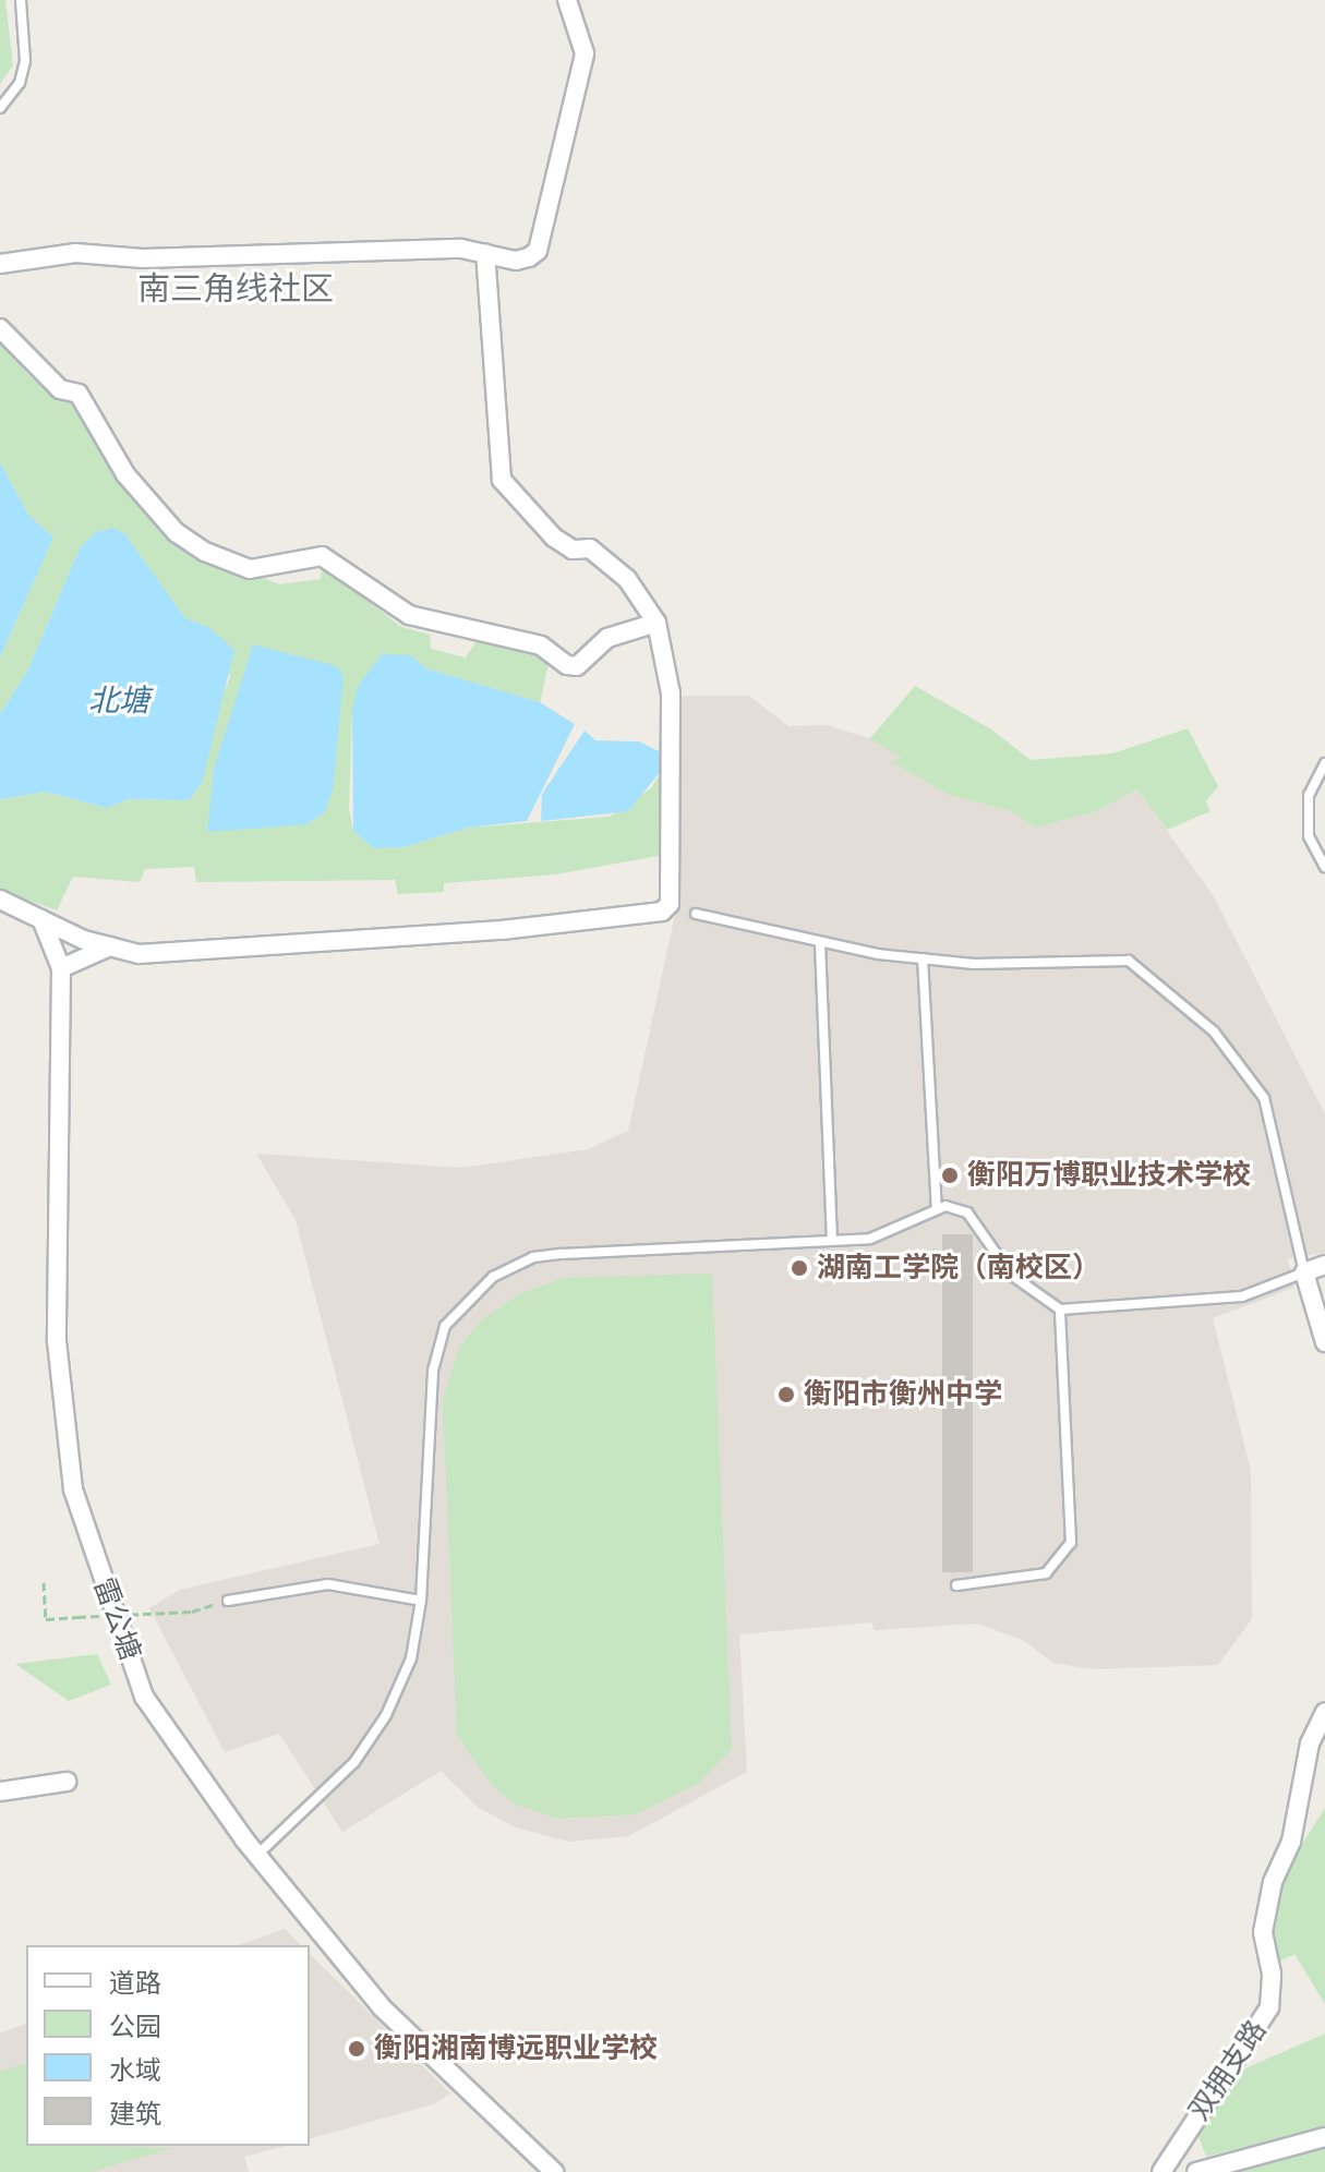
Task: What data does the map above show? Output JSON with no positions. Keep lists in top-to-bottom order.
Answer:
{
  "streets": {
    "street": ["雷公塘", "双拥支路"]
  },
  "districts": ["南三角线社区"],
  "water": ["北塘"],
  "places": [
    "衡阳万博职业技术学校",
    "湖南工学院（南校区）",
    "衡阳市衡州中学",
    "衡阳湘南博远职业学校"
  ],
  "legend": [
    "道路",
    "公园",
    "水域",
    "建筑"
  ]
}
